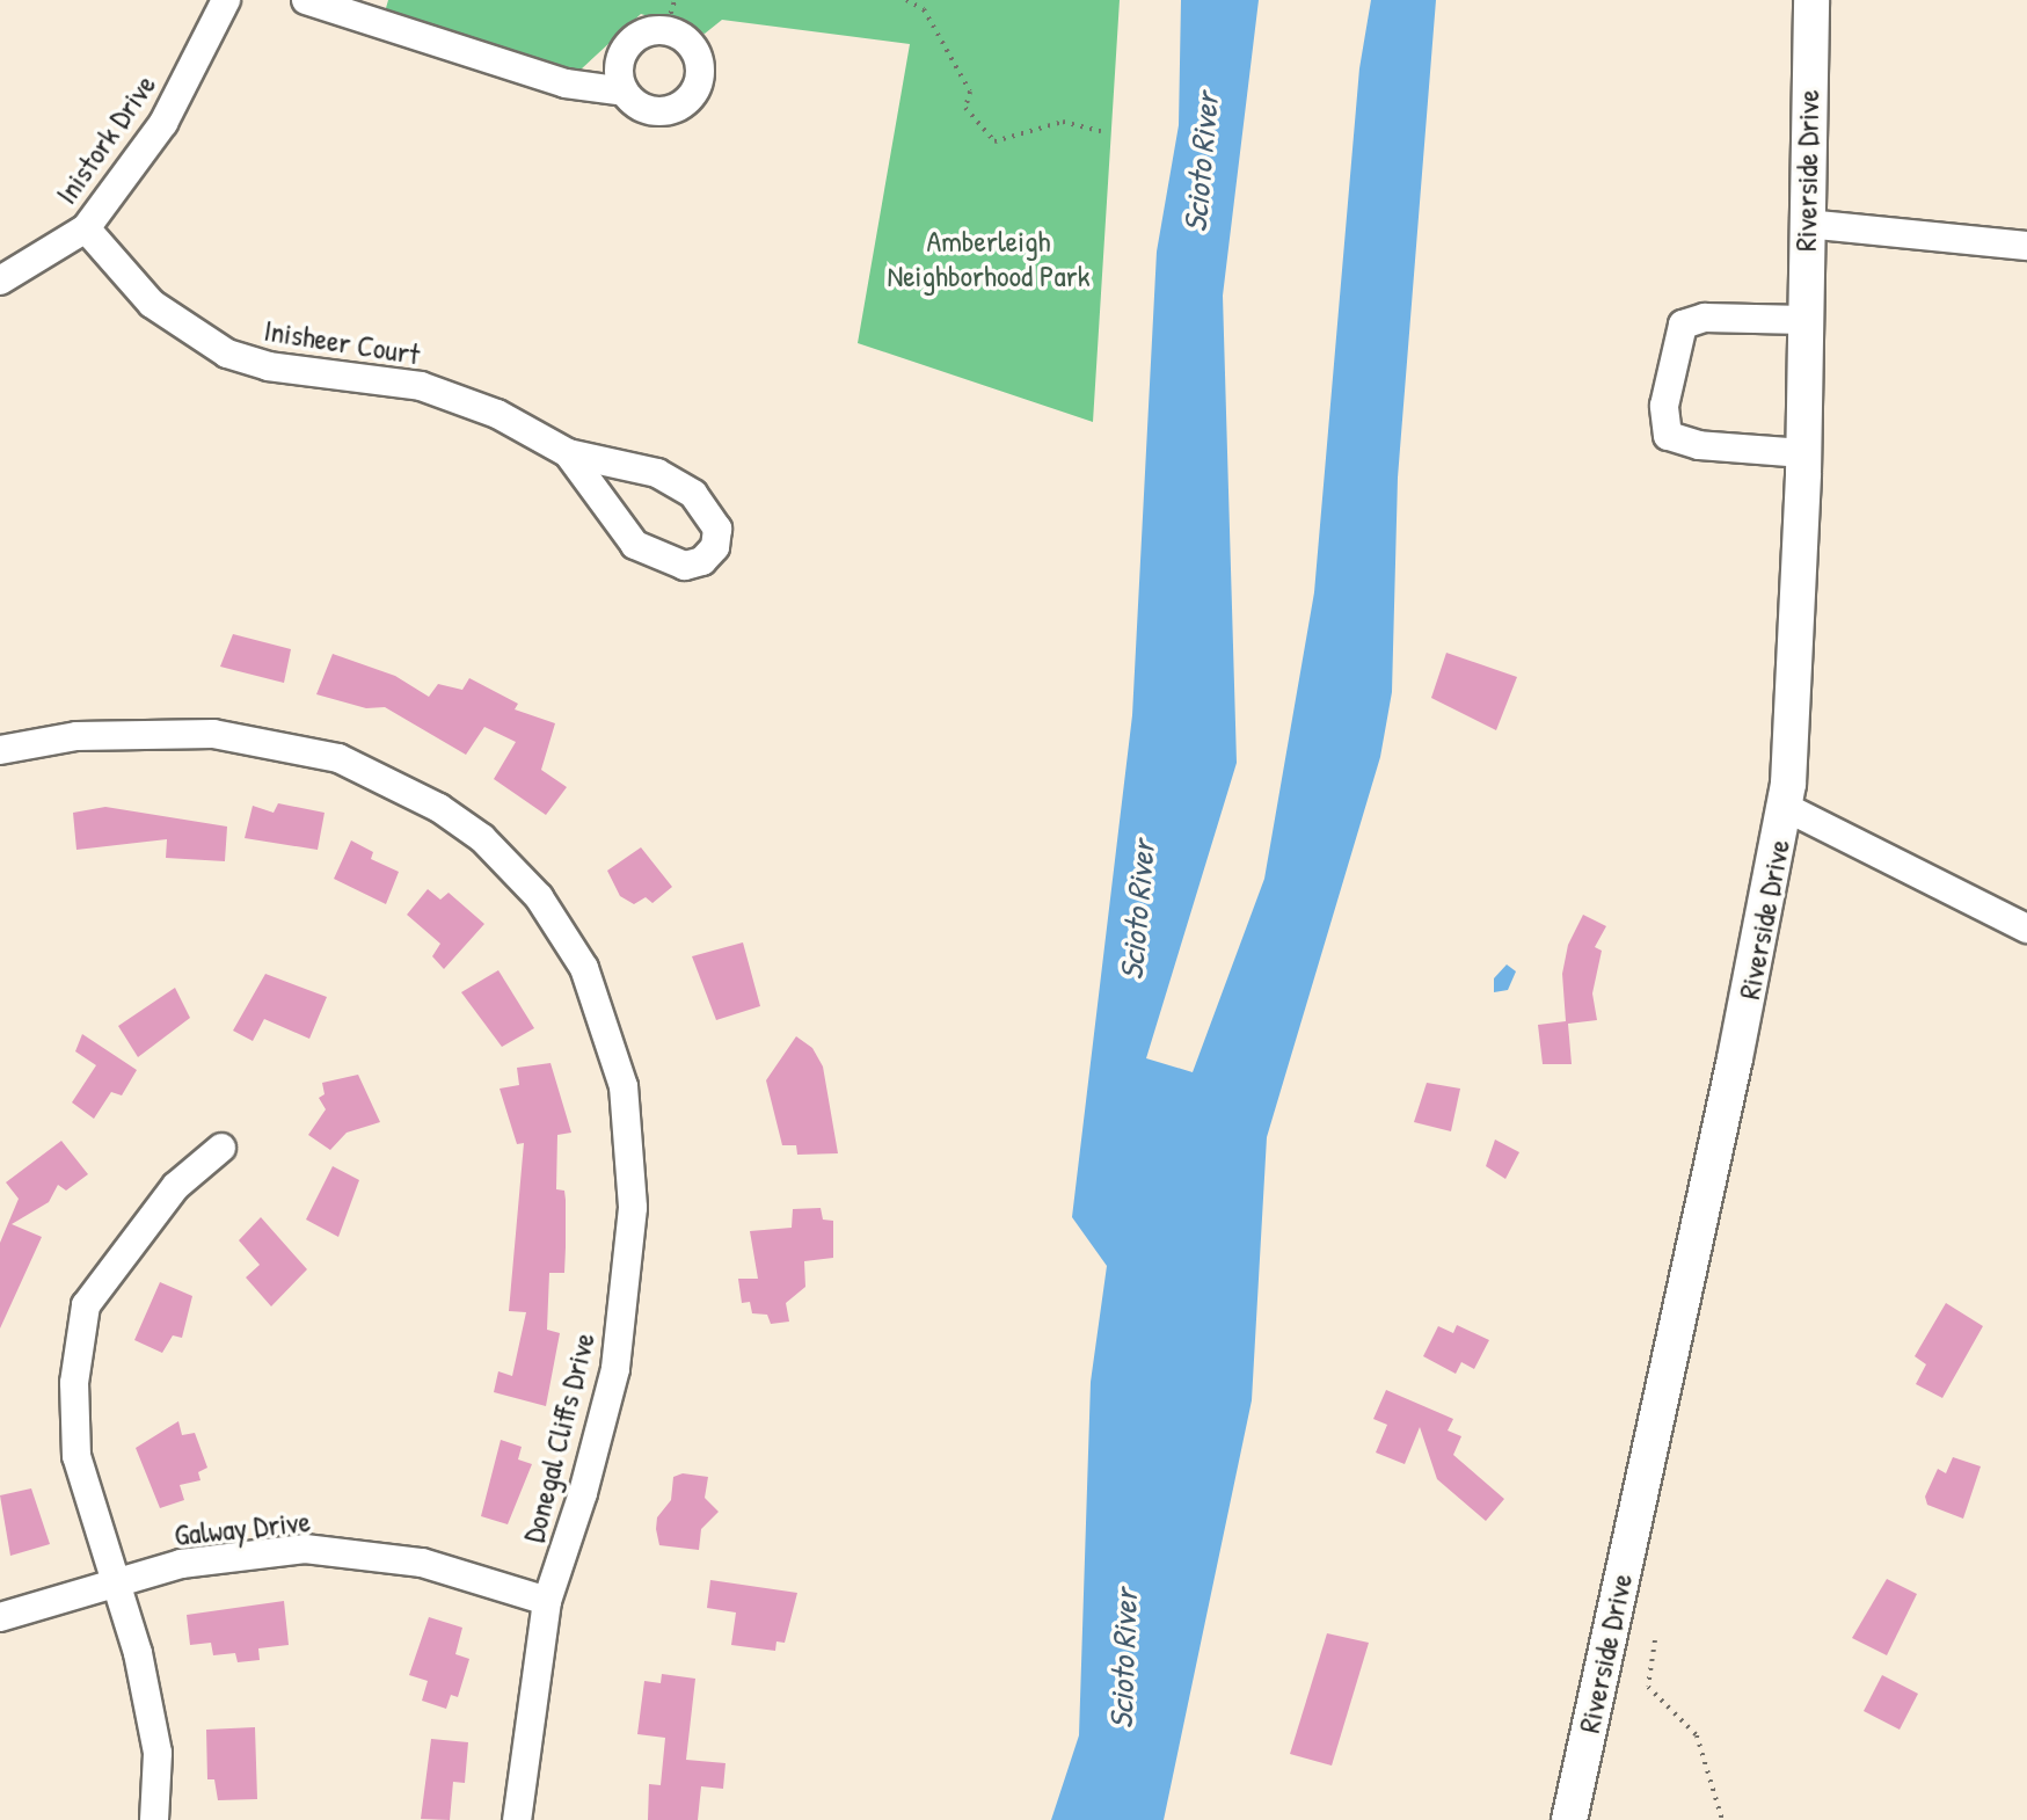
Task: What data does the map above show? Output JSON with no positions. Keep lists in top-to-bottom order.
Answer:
{
  "streets": {
    "main road": ["Riverside Drive"],
    "street": [
      "Inistork Drive",
      "Inisheer Court",
      "Donegal Cliffs Drive",
      "Galway Drive"
    ]
  },
  "crossings": [
    ["Inistork Drive", "Inisheer Court"],
    ["Donegal Cliffs Drive", "Galway Drive"]
  ],
  "water": ["Scioto River"],
  "parks": ["Amberleigh Neighborhood Park"]
}
